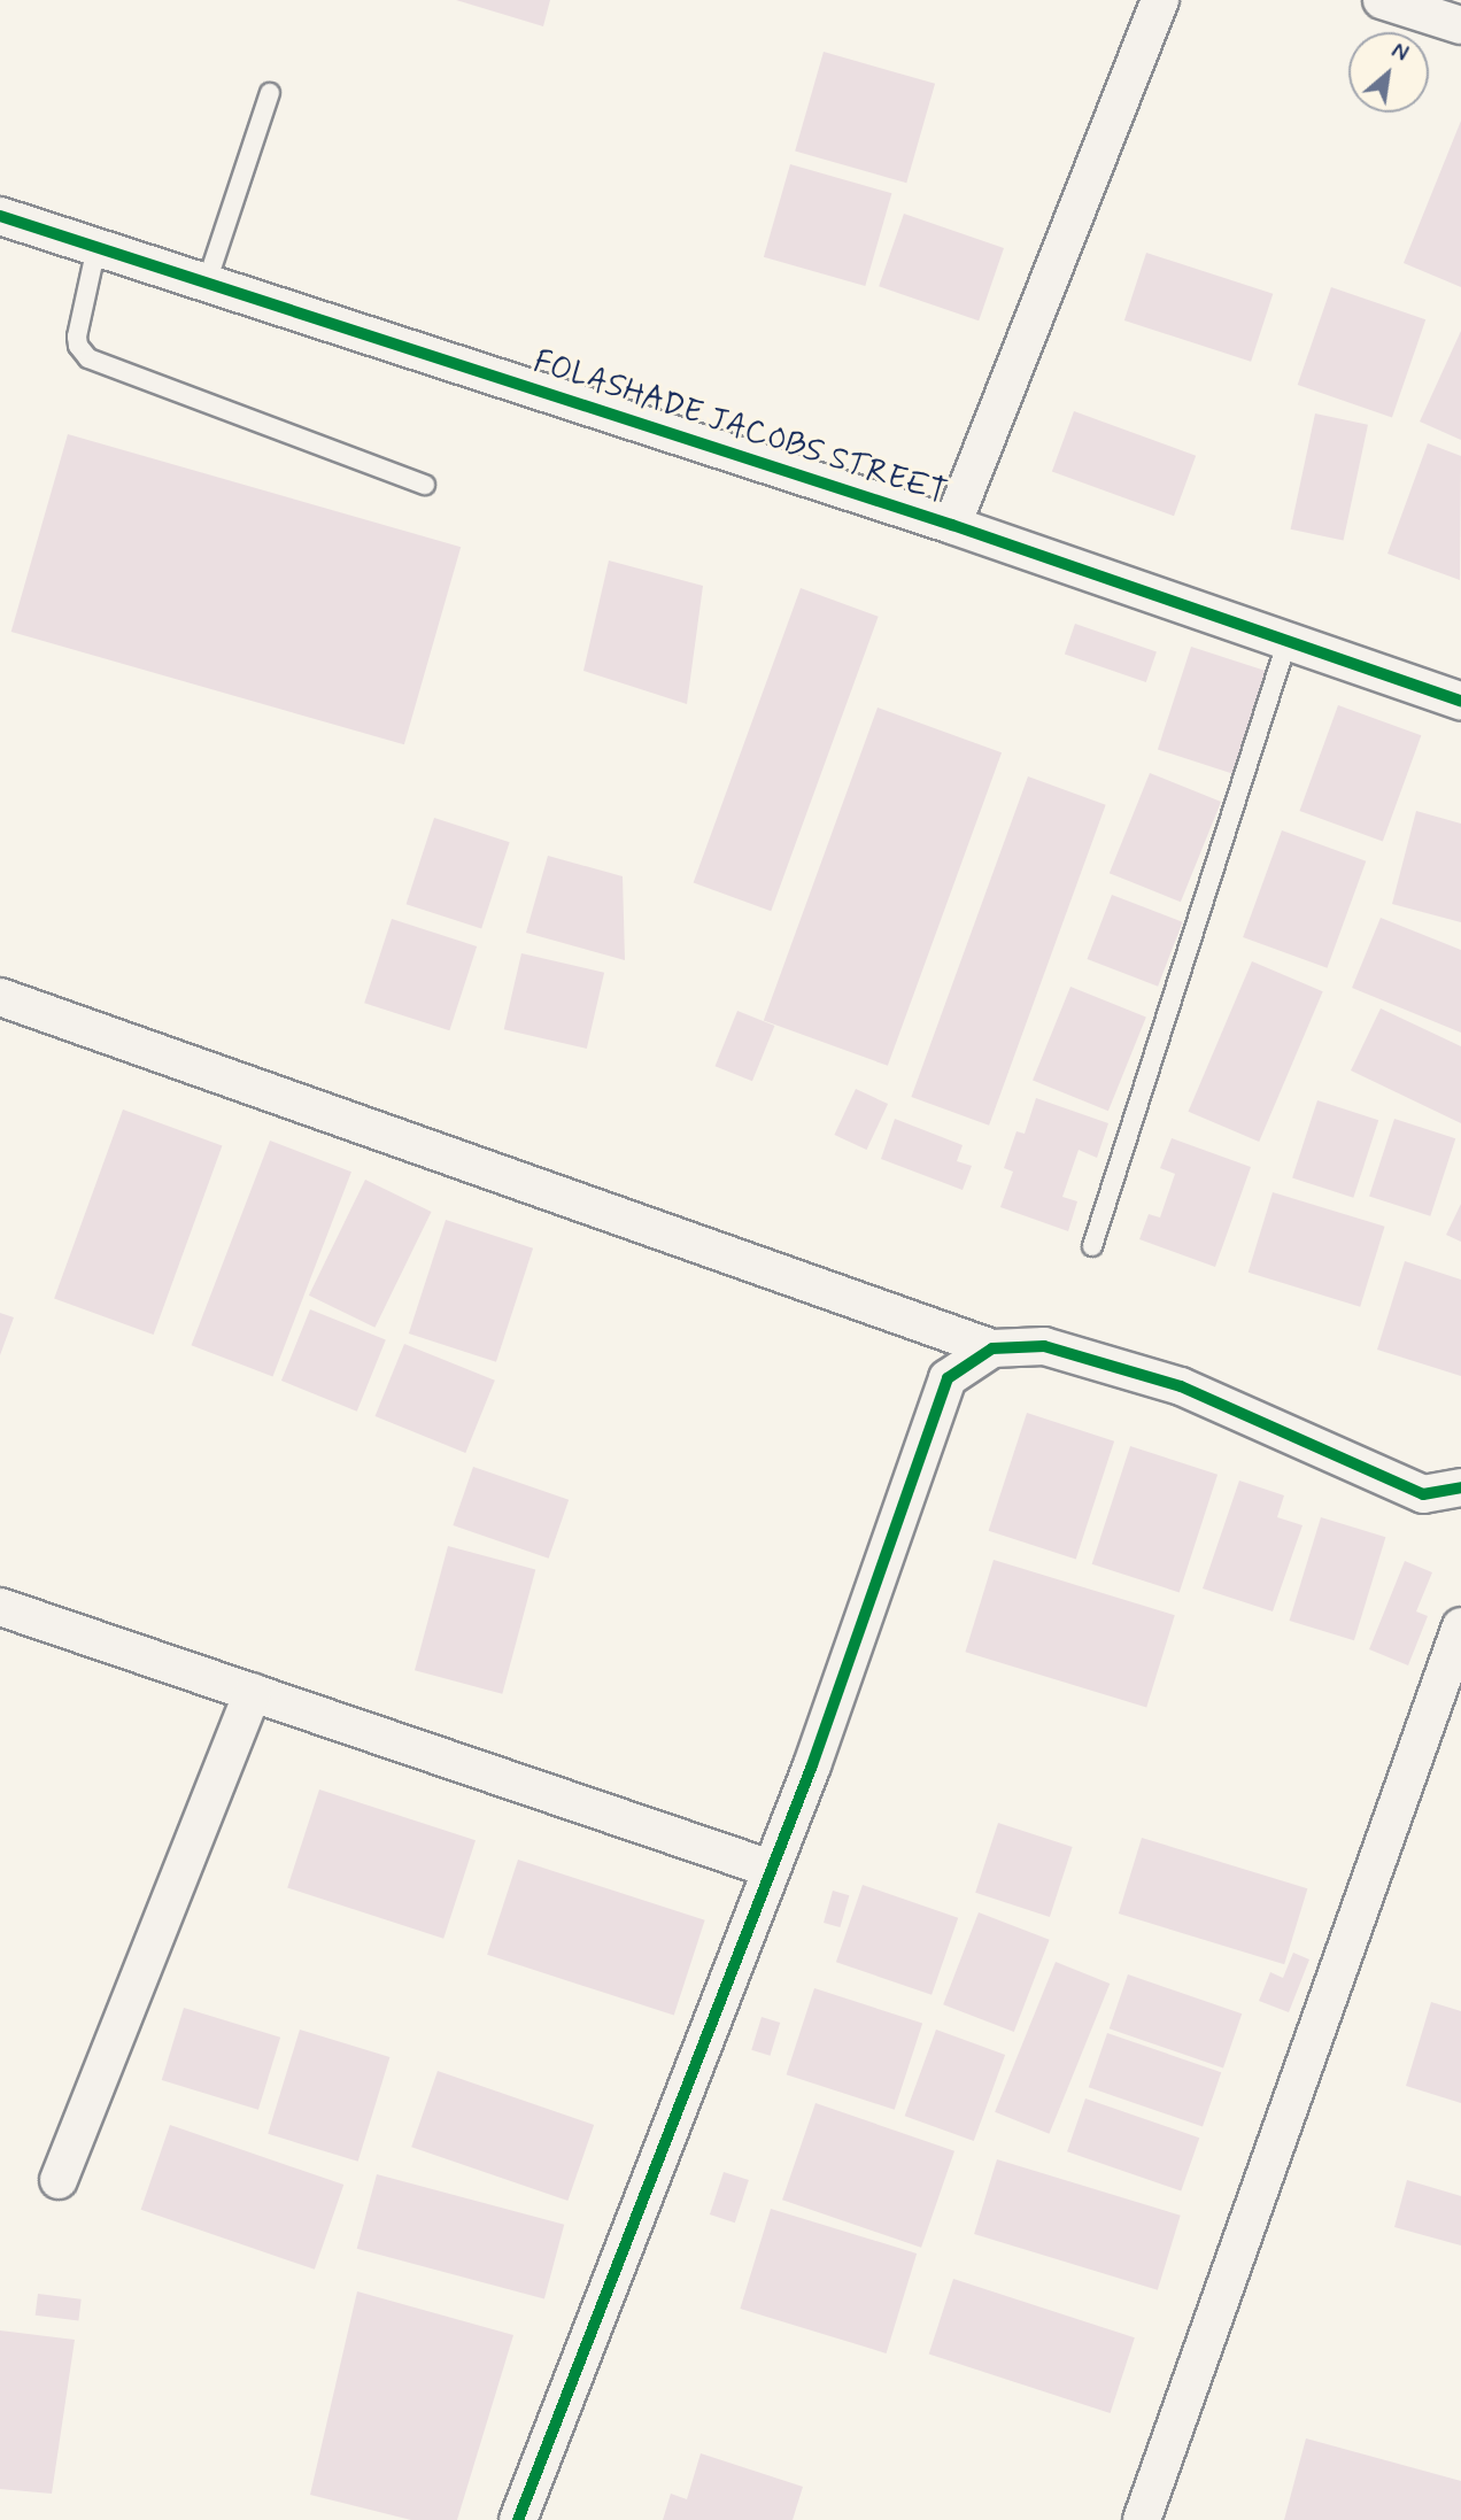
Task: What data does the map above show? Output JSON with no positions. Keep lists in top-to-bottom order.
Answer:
{
  "streets": {
    "street": ["FOLASHADE JACOBS STREET"]
  },
  "north": "top right"
}
